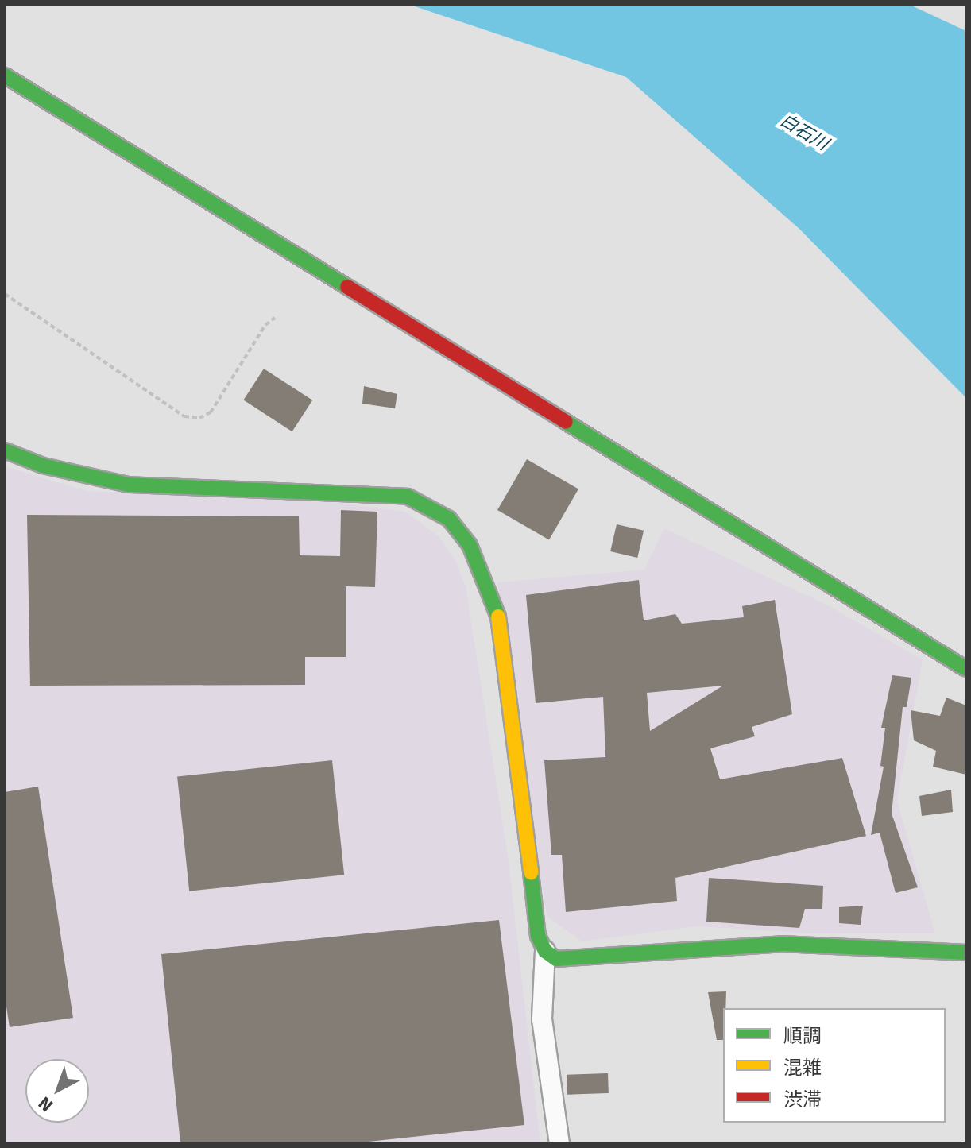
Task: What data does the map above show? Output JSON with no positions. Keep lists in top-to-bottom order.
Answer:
{
  "water": ["白石川"],
  "legend": ["順調", "混雑", "渋滞"],
  "north": "bottom left"
}
